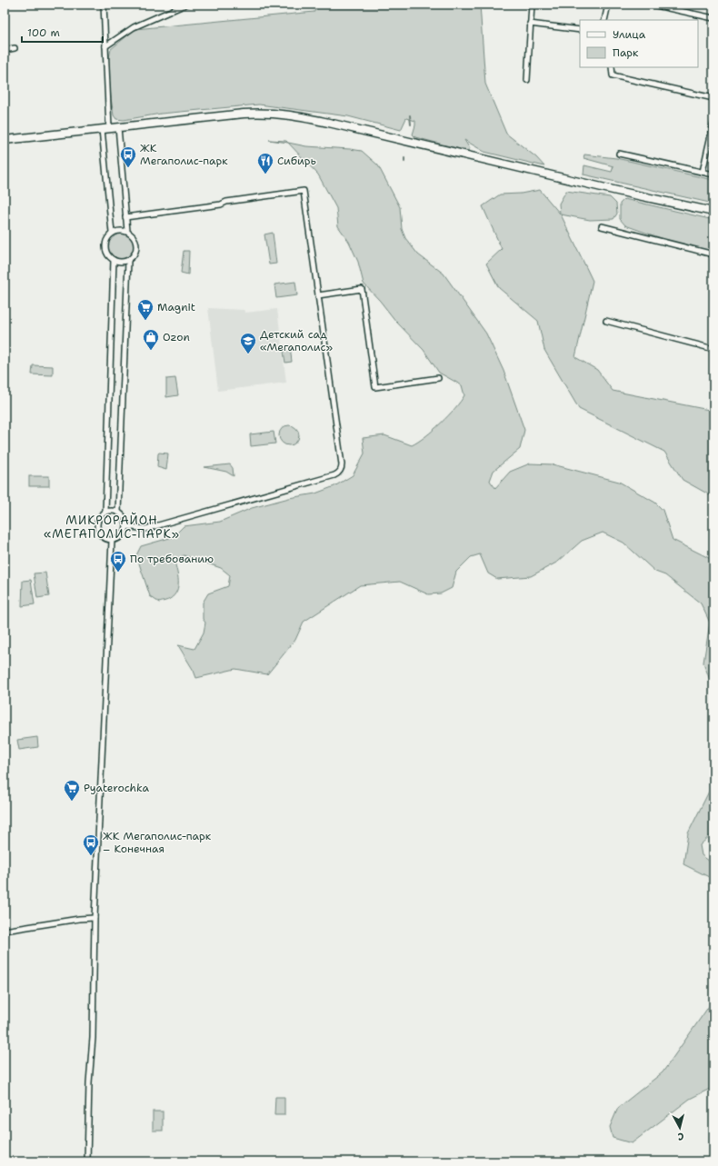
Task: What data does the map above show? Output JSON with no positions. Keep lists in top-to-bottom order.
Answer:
{
  "districts": ["МИКРОРАЙОН «МЕГАПОЛИС-ПАРК»"],
  "places": {
    "bus stop": ["ЖК Мегаполис-парк", "По требованию", "ЖК Мегаполис-парк – Конечная"],
    "restaurant": ["Сибирь"],
    "supermarket": ["Magnit", "Pyaterochka"],
    "shop": ["Ozon"],
    "school or university": ["Детский сад «Мегаполис»"]
  },
  "legend": ["Улица", "Парк"],
  "scale_bar": "100 m",
  "north": "bottom"
}
